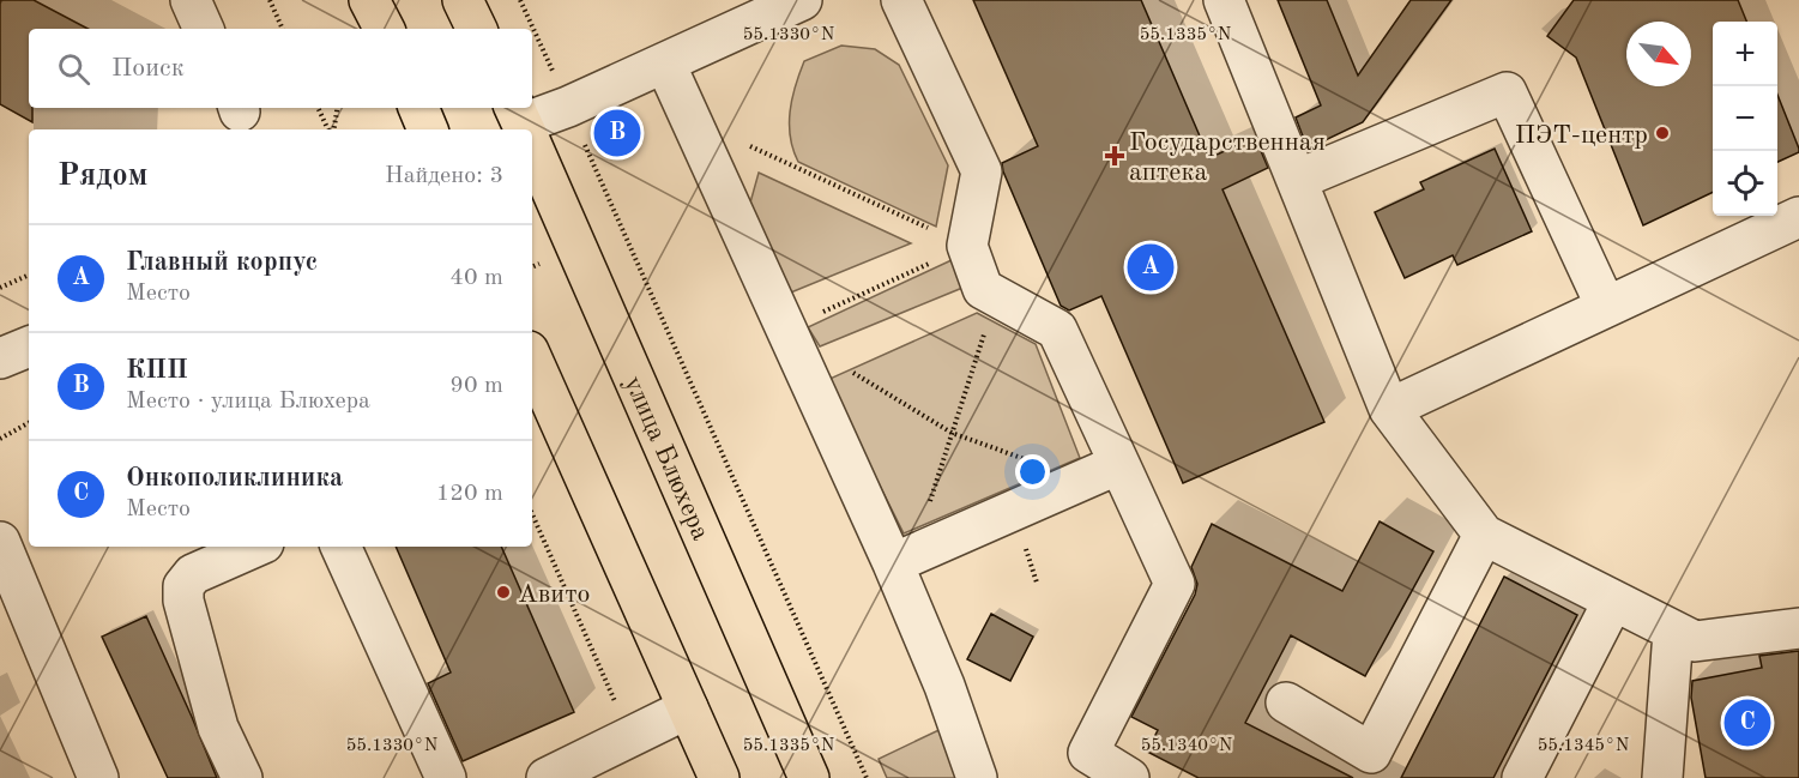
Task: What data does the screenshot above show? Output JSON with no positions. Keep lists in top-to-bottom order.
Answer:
{
  "streets": {
    "main road": ["улица Блюхера"]
  },
  "places": {
    "other": ["ПЭТ-центр", "Авито"],
    "health": ["Государственная аптека"]
  },
  "north": "bottom right",
  "page": {
    "map_buttons": ["+", "−"],
    "search": "Поиск",
    "pins": ["B", "A", "C"],
    "heading": ["Рядом", "Найдено: 3"],
    "list": [
      {
        "mark": "A",
        "name": "Главный корпус",
        "note": "Место",
        "value": "40 m"
      },
      {
        "mark": "B",
        "name": "КПП",
        "note": "Место · улица Блюхера",
        "value": "90 m"
      },
      {
        "mark": "C",
        "name": "Онкополиклиника",
        "note": "Место",
        "value": "120 m"
      }
    ]
  },
  "coordinates": [
    "55.1330°N",
    "55.1335°N",
    "55.1340°N",
    "55.1345°N"
  ]
}
